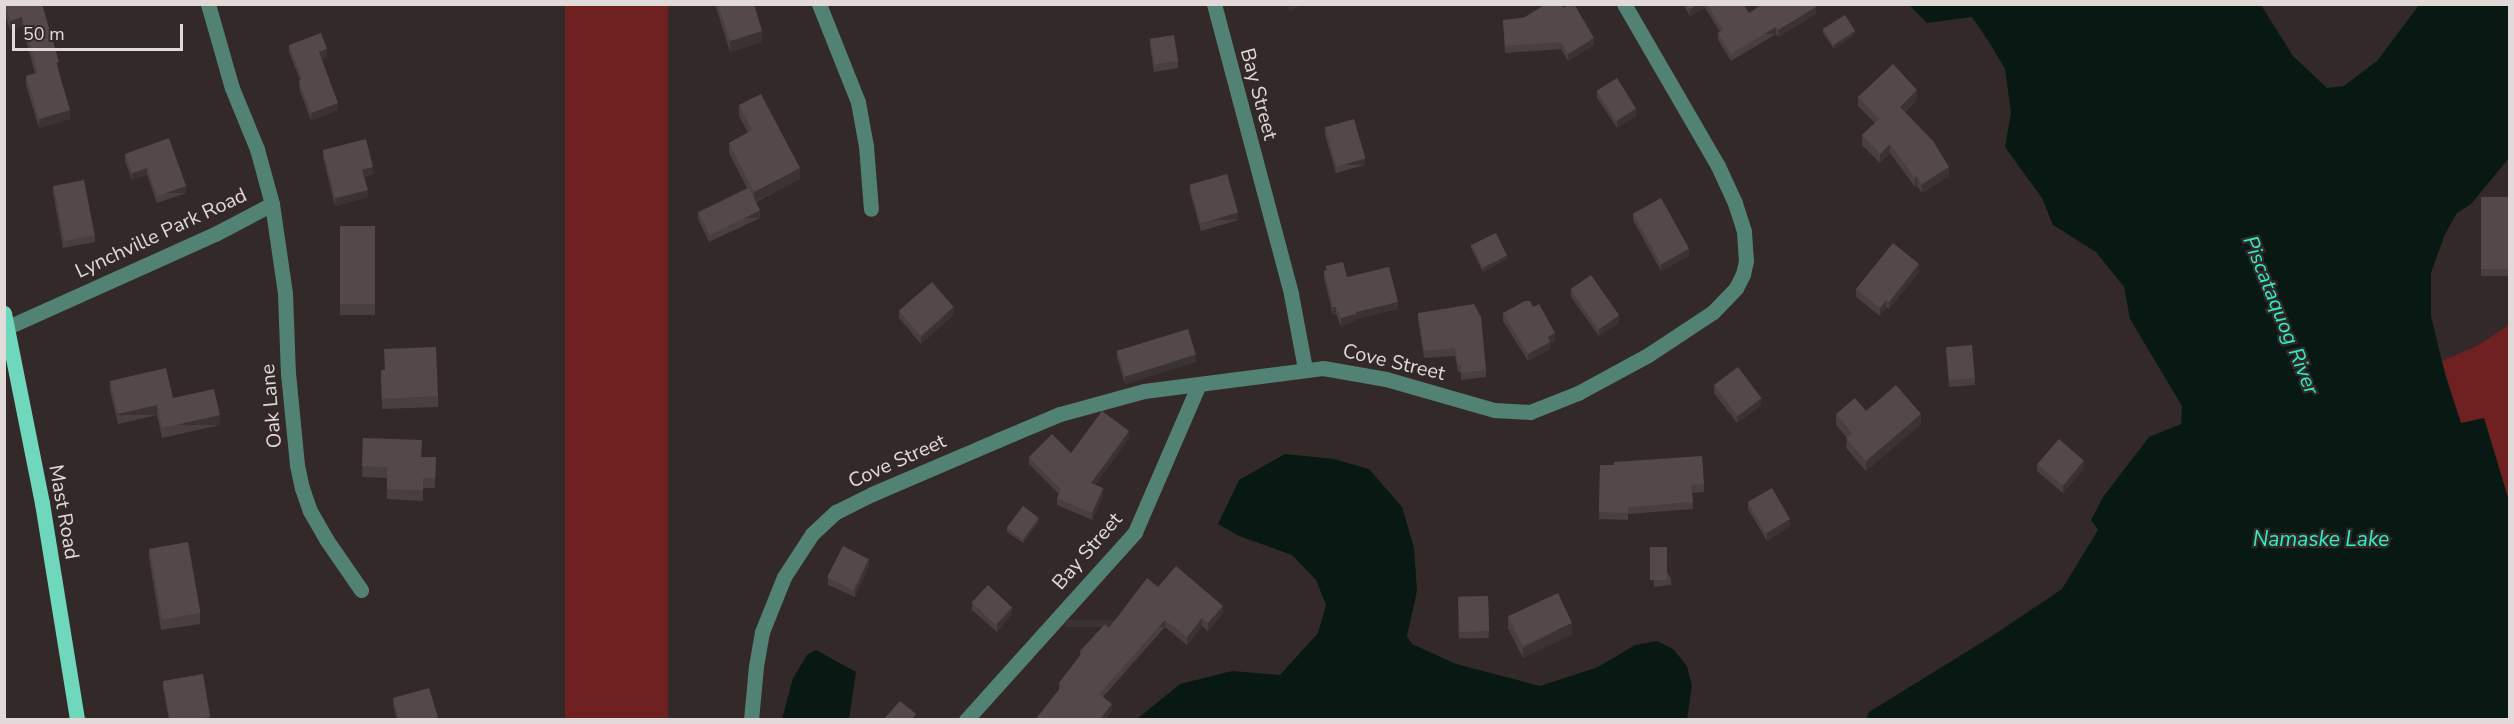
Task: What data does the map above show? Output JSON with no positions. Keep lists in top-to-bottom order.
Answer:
{
  "streets": {
    "main road": ["Mast Road"],
    "street": [
      "Bay Street",
      "Lynchville Park Road",
      "Cove Street",
      "Oak Lane"
    ]
  },
  "crossings": [
    ["Bay Street", "Cove Street"],
    ["Lynchville Park Road", "Oak Lane"],
    ["Lynchville Park Road", "Mast Road"]
  ],
  "water": ["Piscataquog River", "Namaske Lake"],
  "scale_bar": "50 m"
}
